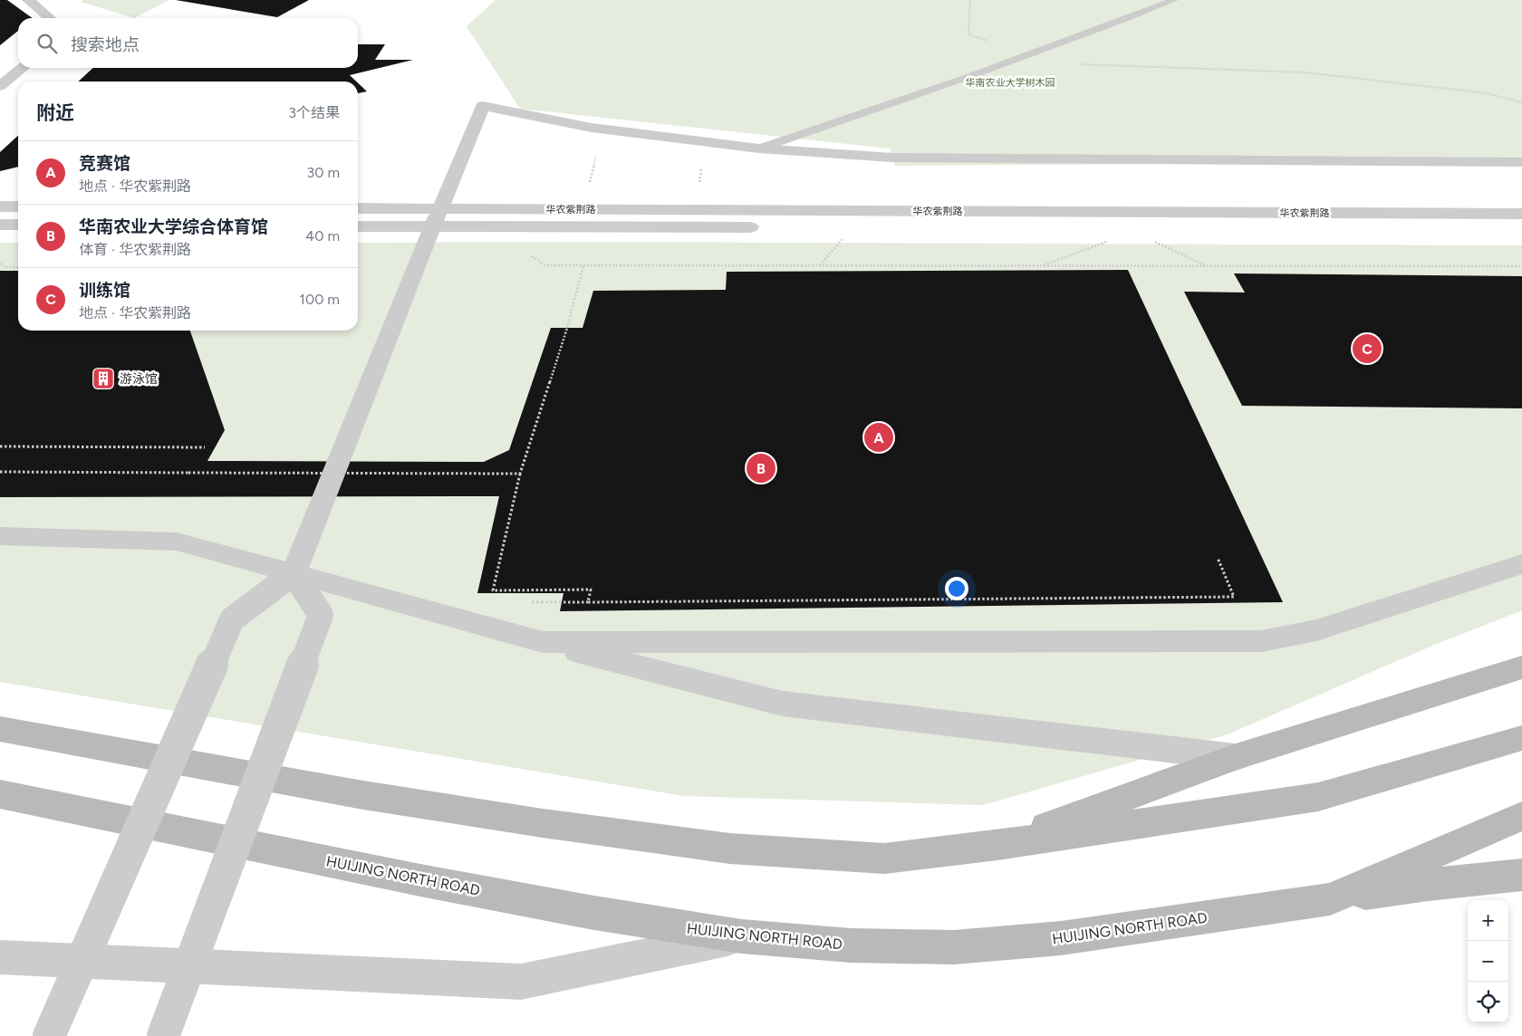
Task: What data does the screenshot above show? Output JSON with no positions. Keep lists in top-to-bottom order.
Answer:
{
  "streets": {
    "street": ["华农紫荆路", "HUIJING NORTH ROAD"]
  },
  "parks": ["华南农业大学树木园"],
  "places": {
    "building": ["游泳馆"]
  },
  "page": {
    "search": "搜索地点",
    "heading": ["附近", "3个结果"],
    "list": [
      {
        "mark": "A",
        "name": "竞赛馆",
        "note": "地点 · 华农紫荆路",
        "value": "30 m"
      },
      {
        "mark": "B",
        "name": "华南农业大学综合体育馆",
        "note": "体育 · 华农紫荆路",
        "value": "40 m"
      },
      {
        "mark": "C",
        "name": "训练馆",
        "note": "地点 · 华农紫荆路",
        "value": "100 m"
      }
    ],
    "pins": ["C", "A", "B"],
    "map_buttons": ["+", "−"]
  }
}
